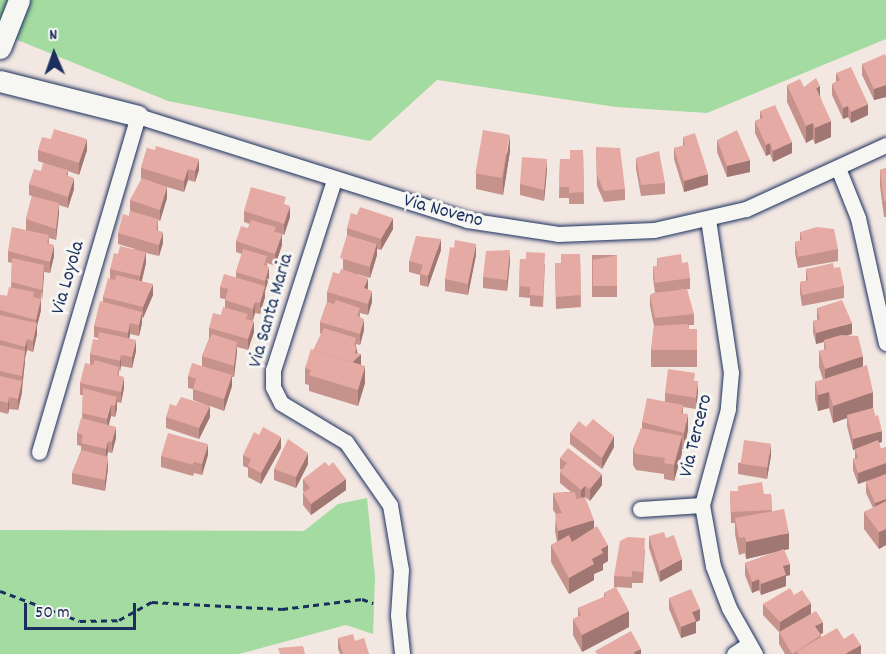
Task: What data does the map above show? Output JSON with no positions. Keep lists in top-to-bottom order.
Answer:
{
  "streets": {
    "street": [
      "Via Noveno",
      "Via Loyola",
      "Via Santa Maria",
      "Via Tercero"
    ]
  },
  "crossings": [
    ["Via Noveno", "Via Loyola"],
    ["Via Noveno", "Via Santa Maria"],
    ["Via Noveno", "Via Tercero"]
  ],
  "scale_bar": "50 m",
  "north": "top"
}
